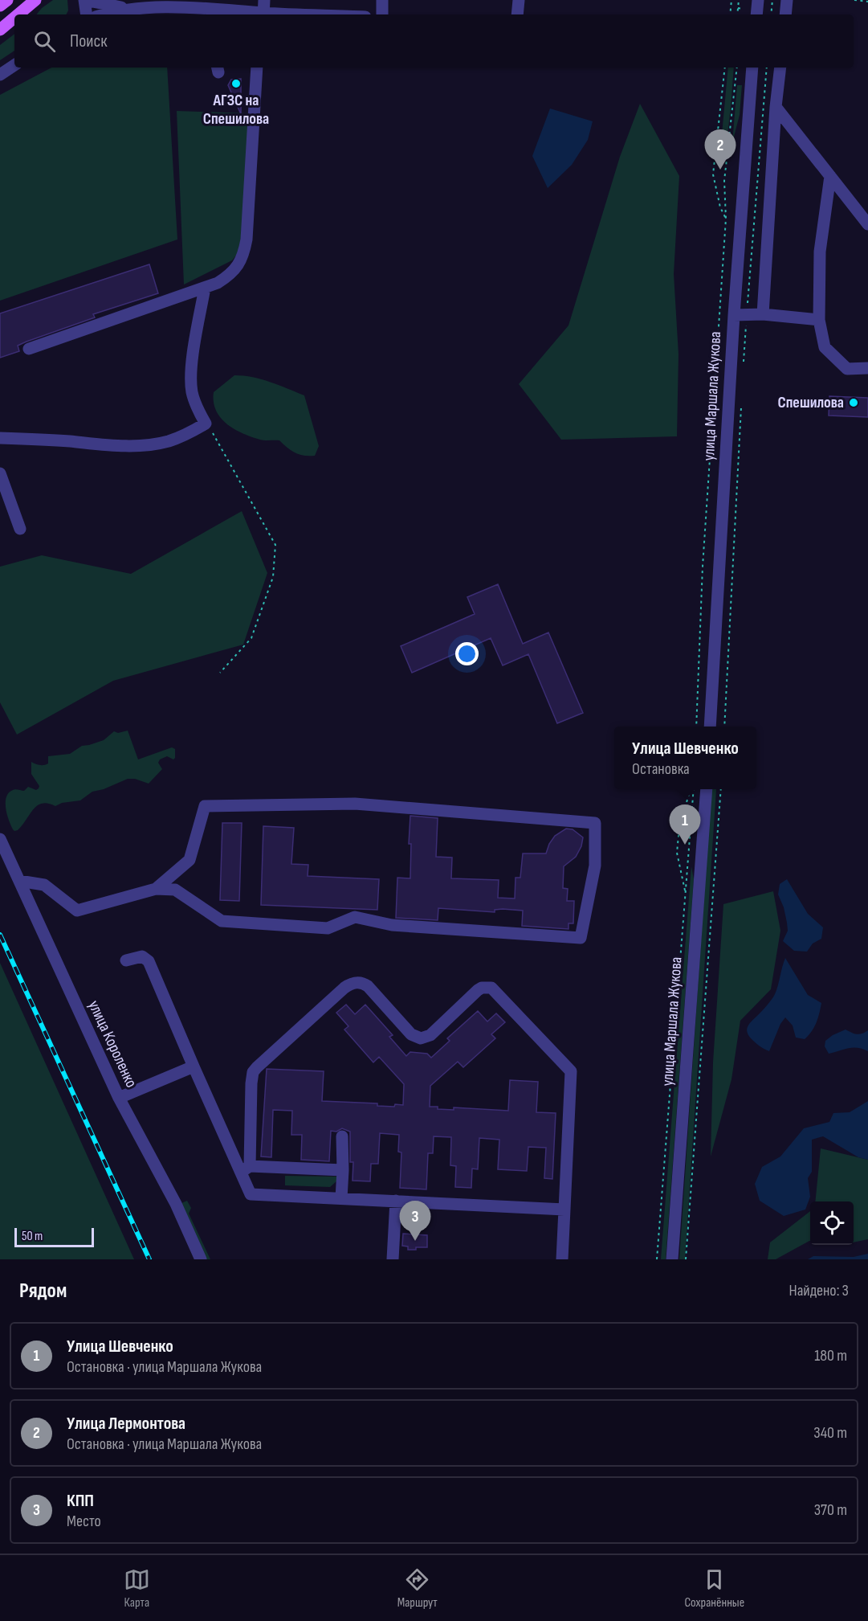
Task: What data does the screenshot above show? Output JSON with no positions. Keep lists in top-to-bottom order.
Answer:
{
  "streets": {
    "street": ["улица Маршала Жукова", "улица Короленко"]
  },
  "places": ["АГЗС на Спешилова", "Спешилова"],
  "scale_bar": "50 m",
  "page": {
    "search": "Поиск",
    "pins": ["2", "1", "3"],
    "popup": ["Улица Шевченко", "Остановка"],
    "scale": "50 m",
    "heading": ["Рядом", "Найдено: 3"],
    "list": [
      {
        "mark": "1",
        "name": "Улица Шевченко",
        "note": "Остановка · улица Маршала Жукова",
        "value": "180 m"
      },
      {
        "mark": "2",
        "name": "Улица Лермонтова",
        "note": "Остановка · улица Маршала Жукова",
        "value": "340 m"
      },
      {
        "mark": "3",
        "name": "КПП",
        "note": "Место",
        "value": "370 m"
      }
    ],
    "nav": ["Карта", "Маршрут", "Сохранённые"]
  }
}
